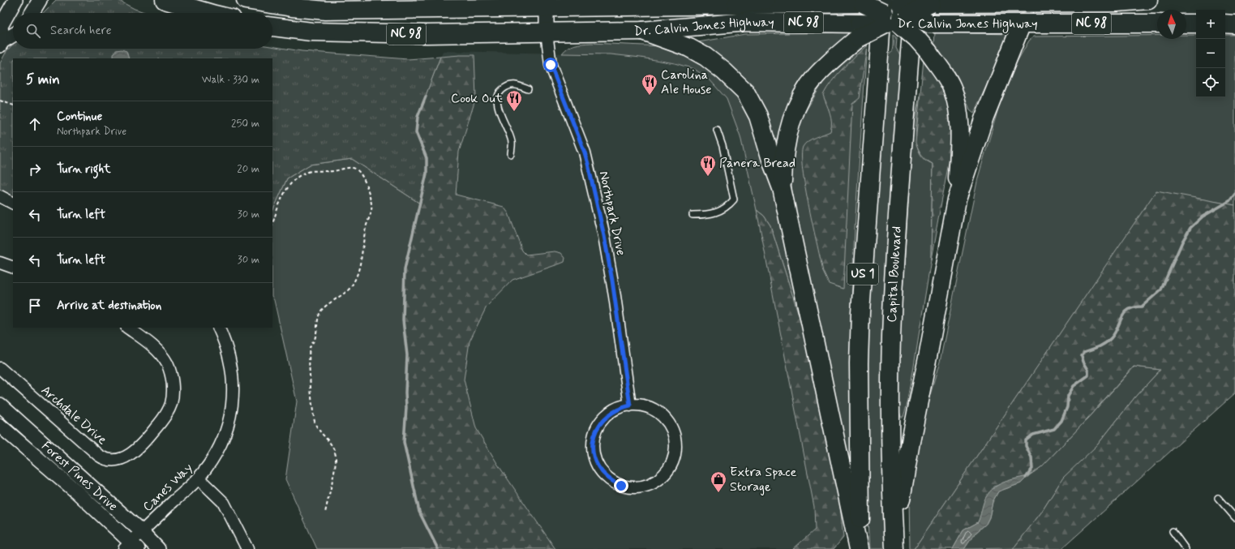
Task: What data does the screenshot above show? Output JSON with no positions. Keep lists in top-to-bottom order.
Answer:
{
  "streets": {
    "highway": [
      "NC 98",
      "Dr. Calvin Jones Highway",
      "US 1",
      "Capital Boulevard"
    ],
    "street": [
      "Northpark Drive",
      "Archdale Drive",
      "Forest Pines Drive",
      "Canes Way"
    ]
  },
  "crossings": [
    ["Dr. Calvin Jones Highway", "Northpark Drive"],
    ["Dr. Calvin Jones Highway", "US 1"],
    ["Dr. Calvin Jones Highway", "Capital Boulevard"],
    ["US 1", "Capital Boulevard"],
    ["Forest Pines Drive", "Canes Way"]
  ],
  "places": {
    "restaurant": ["Carolina Ale House", "Cook Out", "Panera Bread"],
    "shop": ["Extra Space Storage"]
  },
  "north": "top",
  "page": {
    "map_buttons": ["+", "−"],
    "search": "Search here",
    "heading": ["5 min", "Walk · 330 m"],
    "list": [
      ["Continue", "Northpark Drive", "250 m"],
      ["Turn right", "20 m"],
      ["Turn left", "30 m"],
      ["Turn left", "30 m"],
      "Arrive at destination"
    ]
  }
}
